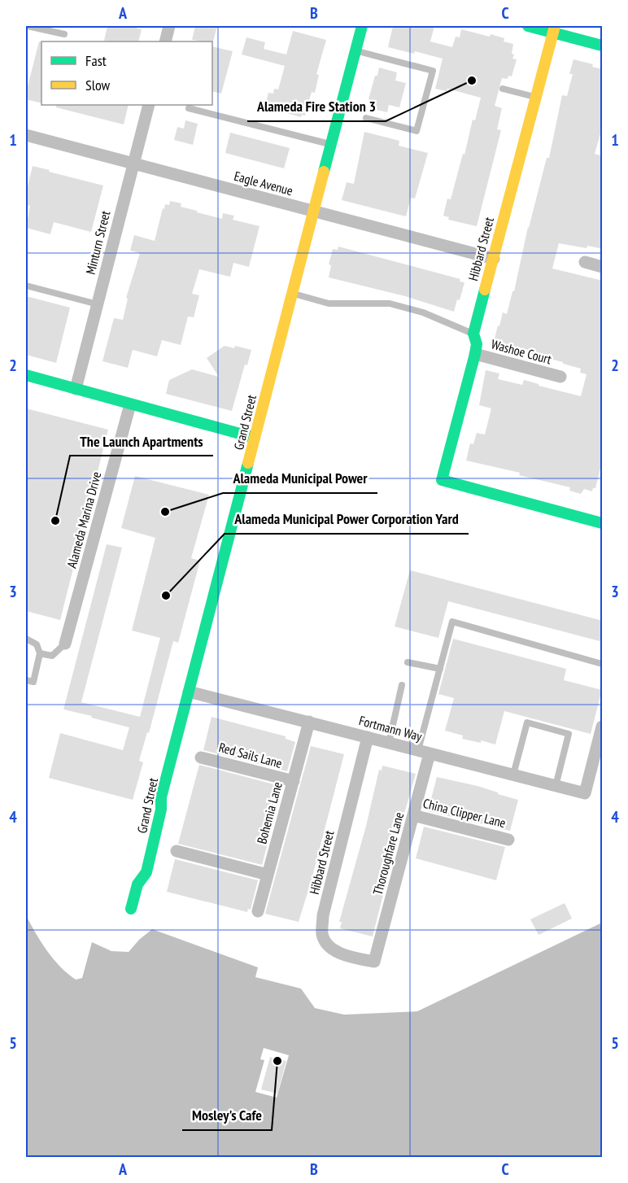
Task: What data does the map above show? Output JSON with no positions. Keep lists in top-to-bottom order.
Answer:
{
  "streets": {
    "street": [
      "Eagle Avenue",
      "Minturn Street",
      "Hibbard Street",
      "Washoe Court",
      "Grand Street",
      "Alameda Marina Drive",
      "Fortmann Way",
      "Red Sails Lane",
      "Bohemia Lane",
      "China Clipper Lane",
      "Thoroughfare Lane"
    ]
  },
  "crossings": [
    ["Eagle Avenue", "Minturn Street"],
    ["Eagle Avenue", "Hibbard Street"],
    ["Eagle Avenue", "Grand Street"],
    ["Hibbard Street", "Washoe Court"],
    ["Hibbard Street", "Fortmann Way"],
    ["Hibbard Street", "Thoroughfare Lane"],
    ["Grand Street", "Fortmann Way"],
    ["Fortmann Way", "Bohemia Lane"],
    ["Fortmann Way", "Thoroughfare Lane"],
    ["Red Sails Lane", "Bohemia Lane"],
    ["China Clipper Lane", "Thoroughfare Lane"]
  ],
  "places": [
    "Alameda Fire Station 3",
    "Alameda Municipal Power",
    "The Launch Apartments",
    "Alameda Municipal Power Corporation Yard",
    "Mosley's Cafe"
  ],
  "legend": ["Fast", "Slow"],
  "grid": {
    "columns": ["A", "B", "C"],
    "rows": [
      "1",
      "2",
      "3",
      "4",
      "5"
    ]
  }
}
